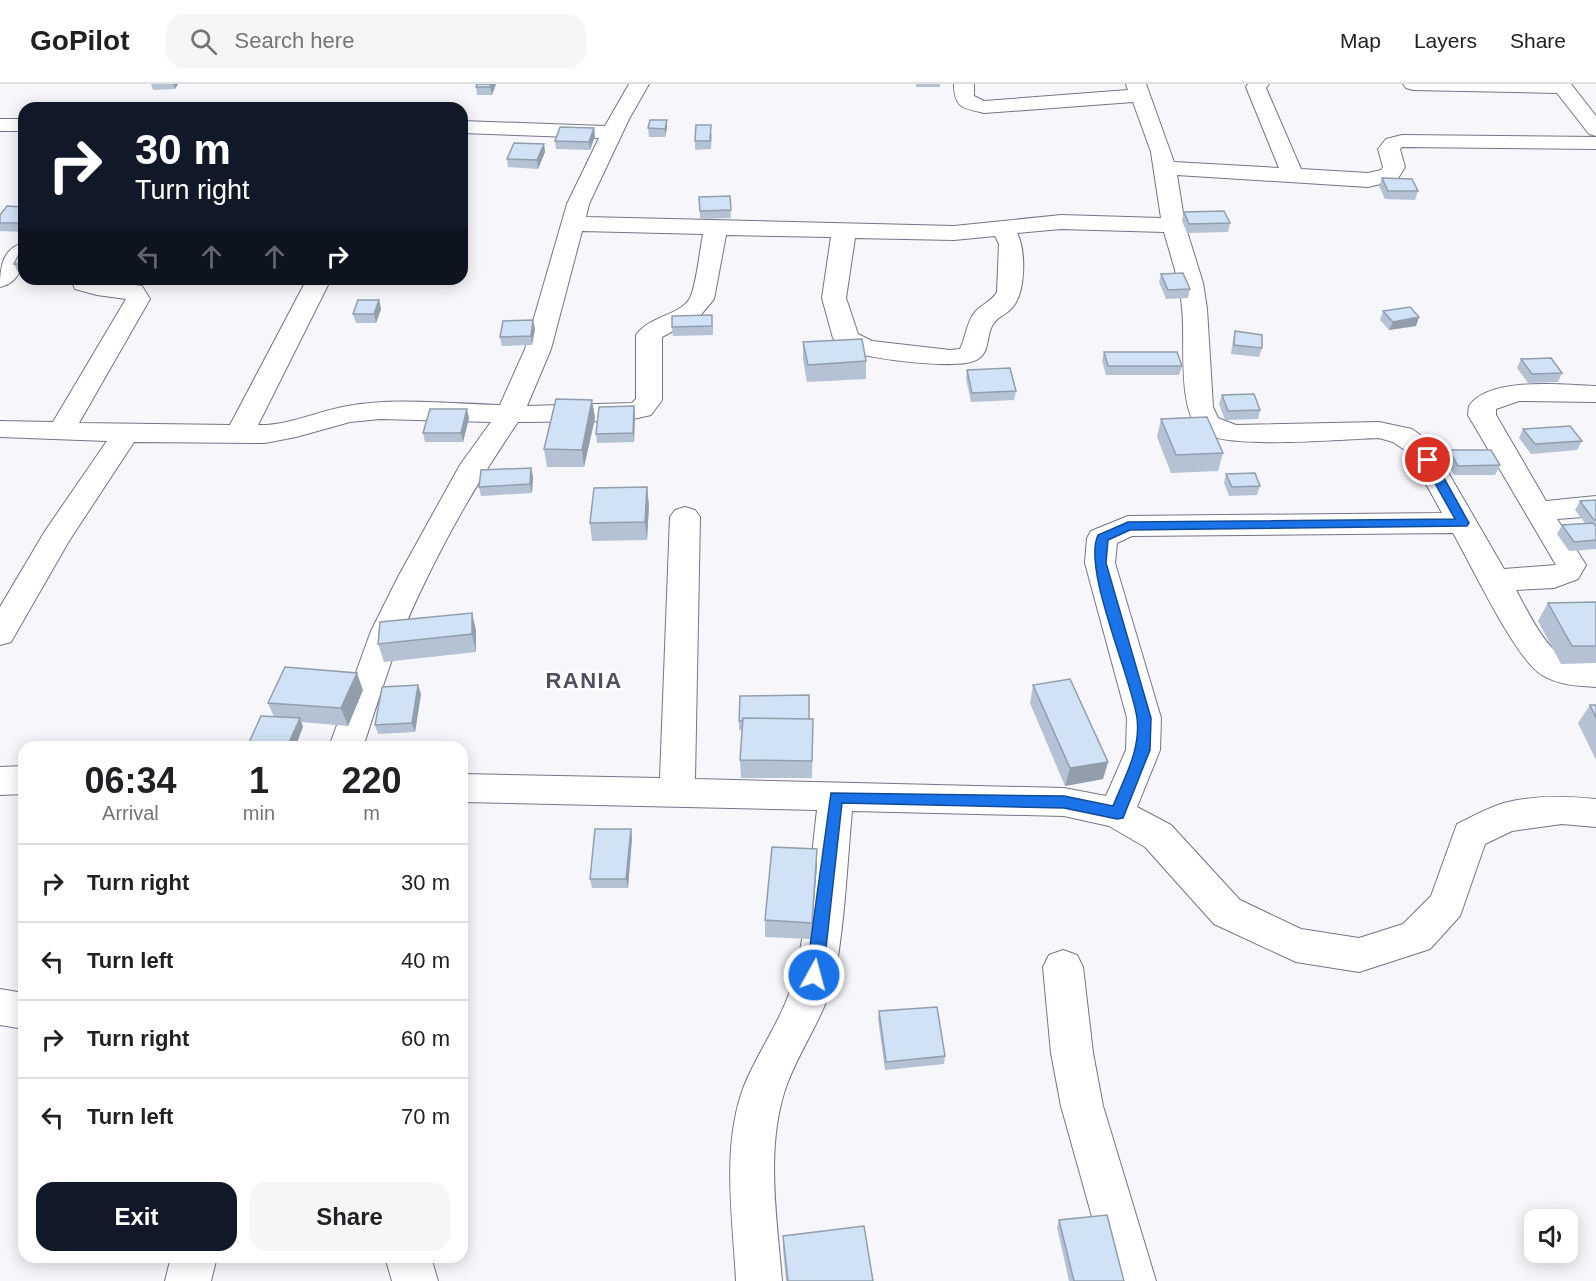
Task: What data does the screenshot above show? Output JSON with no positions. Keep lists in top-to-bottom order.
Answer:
{
  "districts": ["RANIA"],
  "page": {
    "header": "GoPilot",
    "search": "Search here",
    "nav": ["Map", "Layers", "Share"],
    "turn": ["30 m", "Turn right"],
    "eta": [
      "06:34",
      "Arrival",
      "1",
      "min",
      "220",
      "m"
    ],
    "list": [
      {
        "name": "Turn right",
        "value": "30 m"
      },
      {
        "name": "Turn left",
        "value": "40 m"
      },
      {
        "name": "Turn right",
        "value": "60 m"
      },
      {
        "name": "Turn left",
        "value": "70 m"
      }
    ],
    "buttons": ["Exit", "Share"]
  }
}
